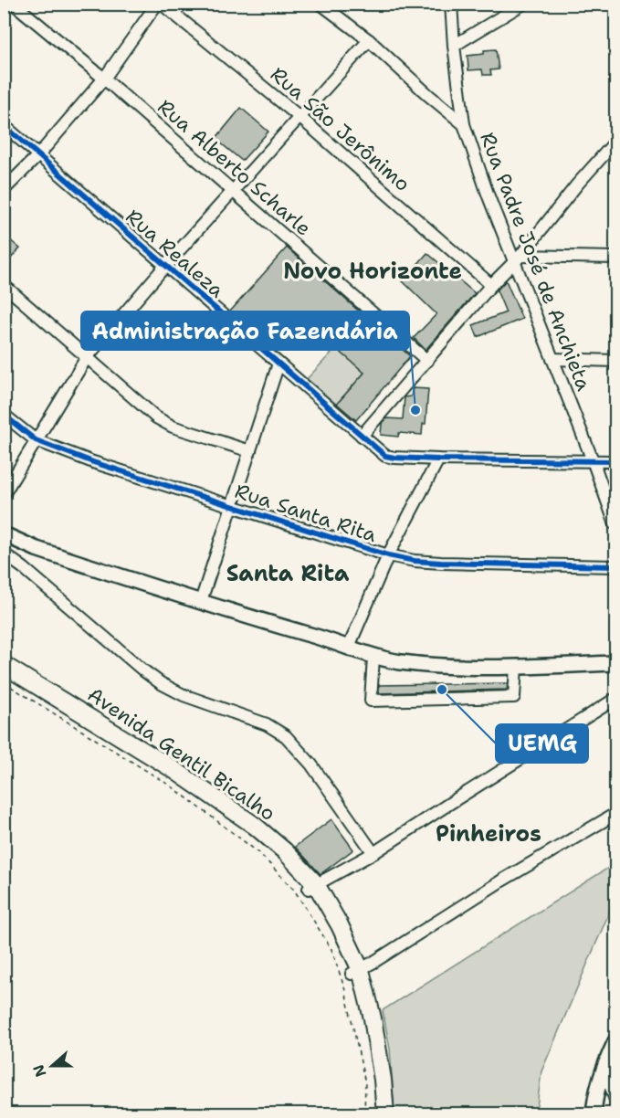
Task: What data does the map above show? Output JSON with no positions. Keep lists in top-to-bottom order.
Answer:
{
  "streets": {
    "main road": ["Avenida Gentil Bicalho"],
    "street": [
      "Rua São Jerônimo",
      "Rua Alberto Scharle",
      "Rua Realeza",
      "Rua Padre José de Anchieta",
      "Rua Santa Rita"
    ]
  },
  "crossings": [
    ["Rua Realeza", "Rua Padre José de Anchieta"]
  ],
  "districts": ["Novo Horizonte", "Santa Rita", "Pinheiros"],
  "places": ["Administração Fazendária", "UEMG"],
  "north": "left"
}
